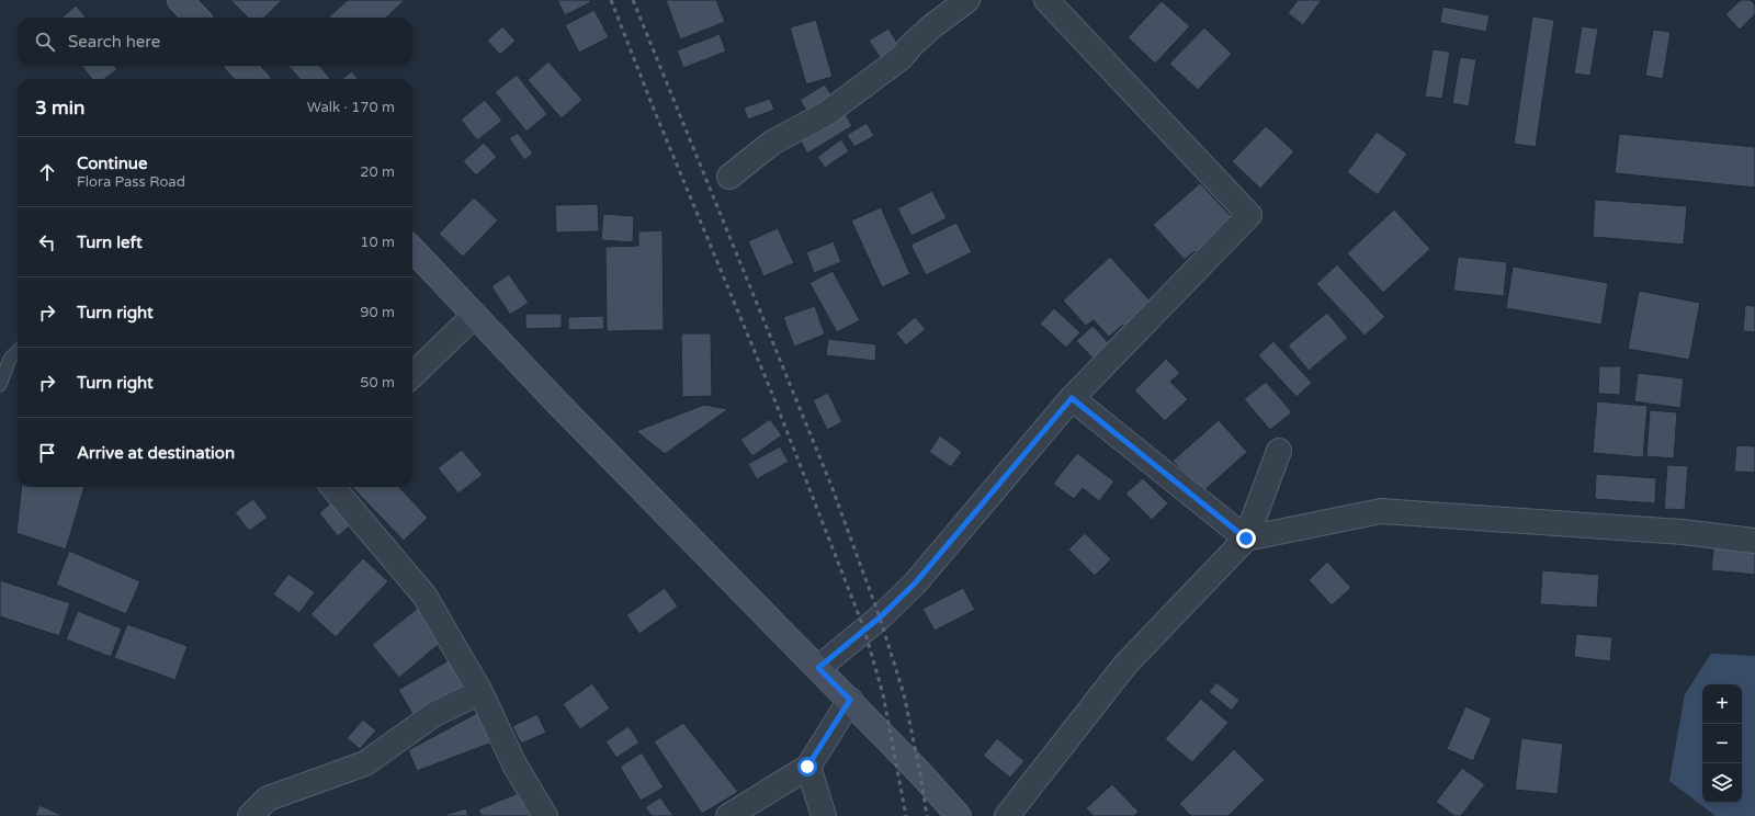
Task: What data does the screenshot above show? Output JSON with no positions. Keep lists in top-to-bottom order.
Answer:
{
  "page": {
    "search": "Search here",
    "heading": ["3 min", "Walk · 170 m"],
    "list": [
      ["Continue", "Flora Pass Road", "20 m"],
      ["Turn left", "10 m"],
      ["Turn right", "90 m"],
      ["Turn right", "50 m"],
      "Arrive at destination"
    ],
    "map_buttons": ["+", "−"]
  }
}
